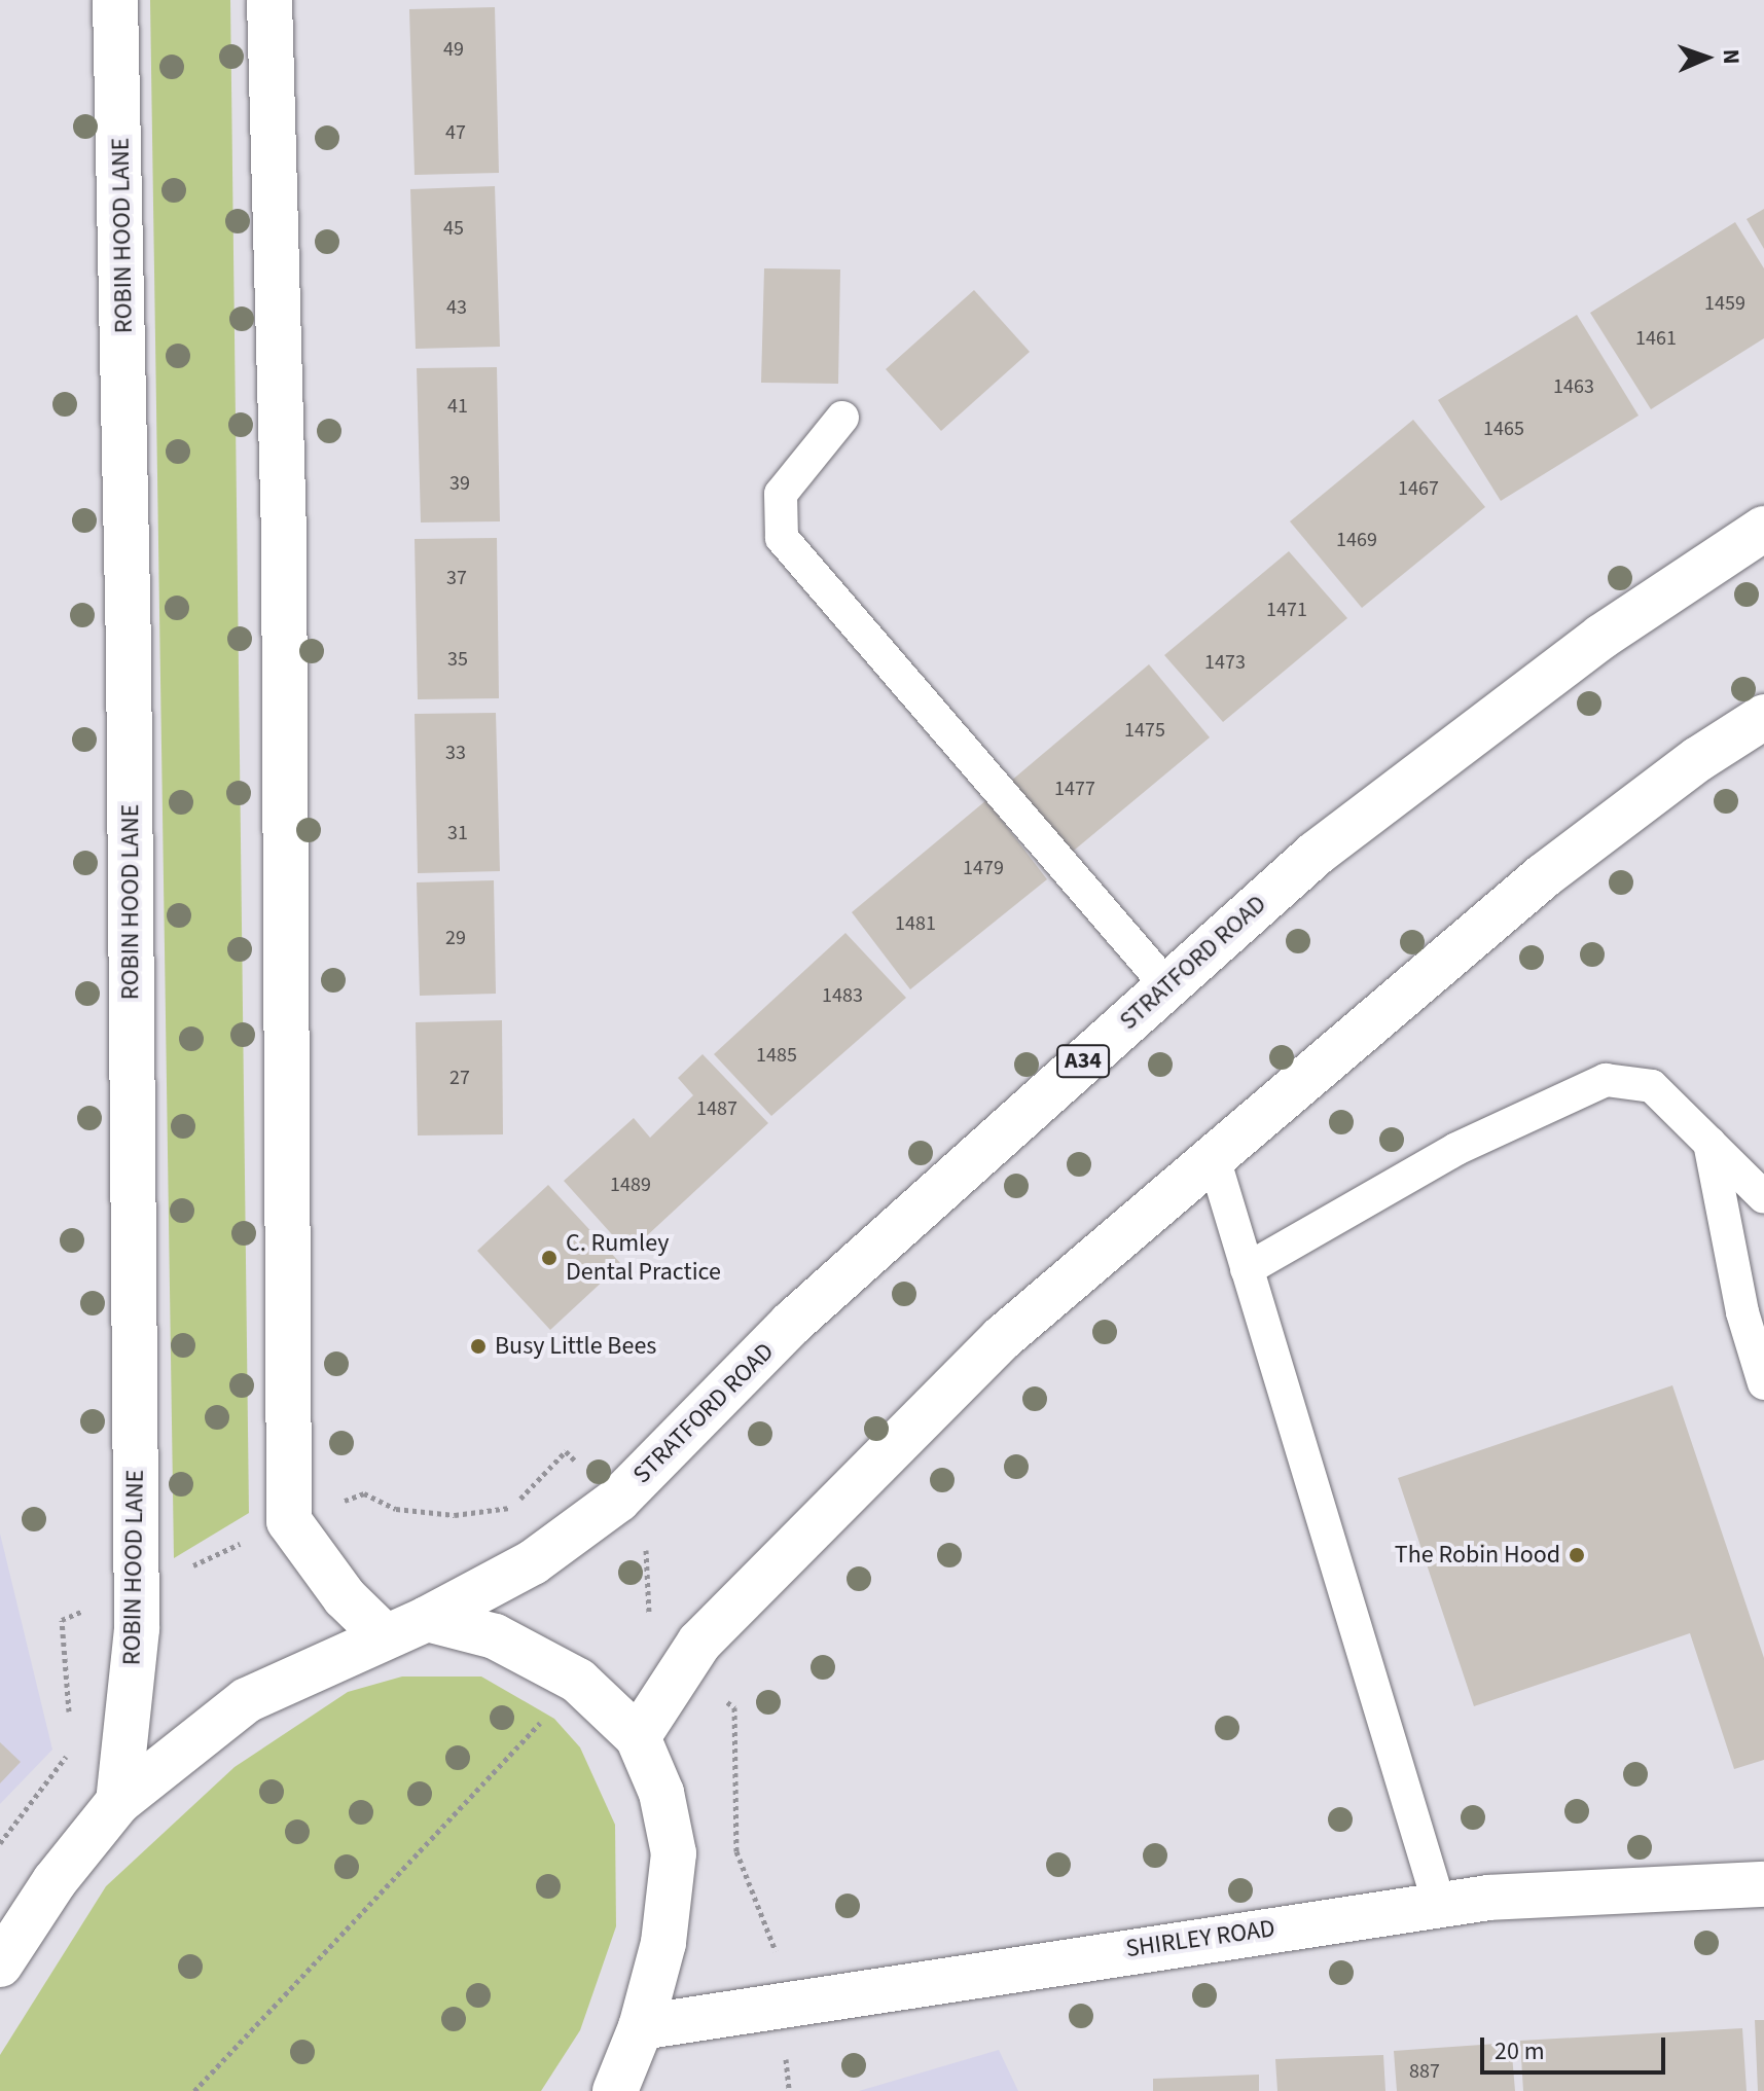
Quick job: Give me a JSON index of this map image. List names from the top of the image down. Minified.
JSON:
{"streets":{"main road":["ROBIN HOOD LANE","STRATFORD ROAD","A34","SHIRLEY ROAD"]},"crossings":[["ROBIN HOOD LANE","STRATFORD ROAD"]],"places":["C. Rumley Dental Practice","Busy Little Bees","The Robin Hood"],"house_numbers":["49","47","45","1459","43","1461","1463","41","1465","39","1467","1469","37","1471","35","1473","1475","33","1477","31","1479","1481","29","1483","1485","27","1487","1489","887"],"scale_bar":"20 m","north":"right"}
